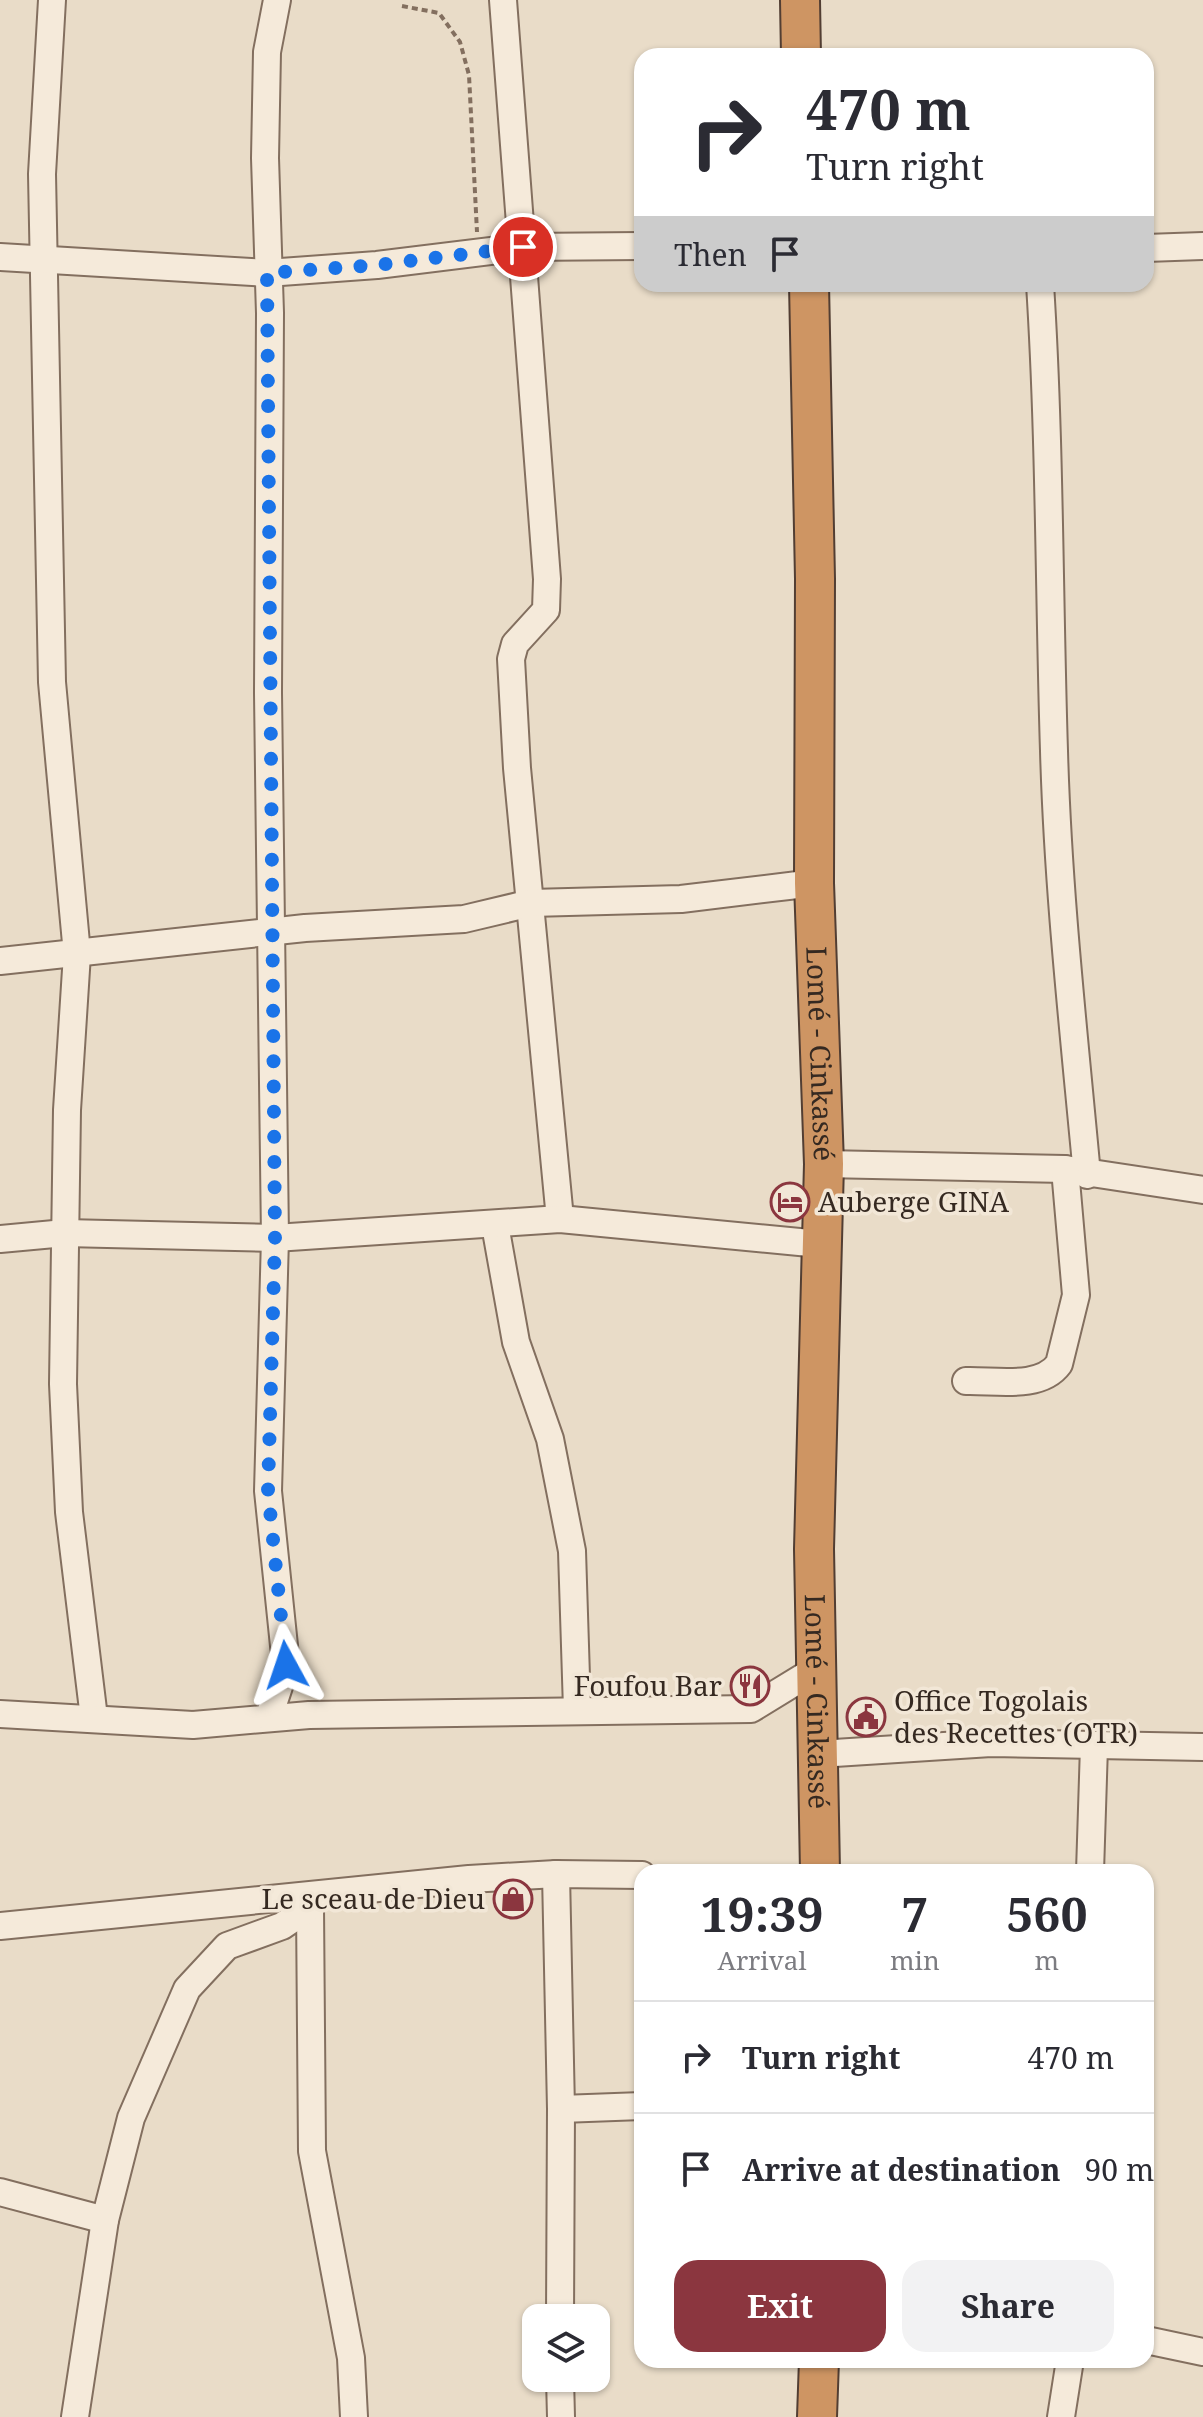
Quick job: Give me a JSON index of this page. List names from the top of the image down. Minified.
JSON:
{"streets":{"highway":["Lomé - Cinkassé"]},"places":{"hotel":["Auberge GINA"],"restaurant":["Foufou Bar"],"public building":["Office Togolais des Recettes (OTR)"],"shop":["Le sceau de Dieu"]},"page":{"turn":["470 m","Turn right"],"then":"Then","eta":["19:39","Arrival","7","min","560","m"],"list":[{"name":"Turn right","value":"470 m"},{"name":"Arrive at destination","value":"90 m"}],"buttons":["Exit","Share"]}}
